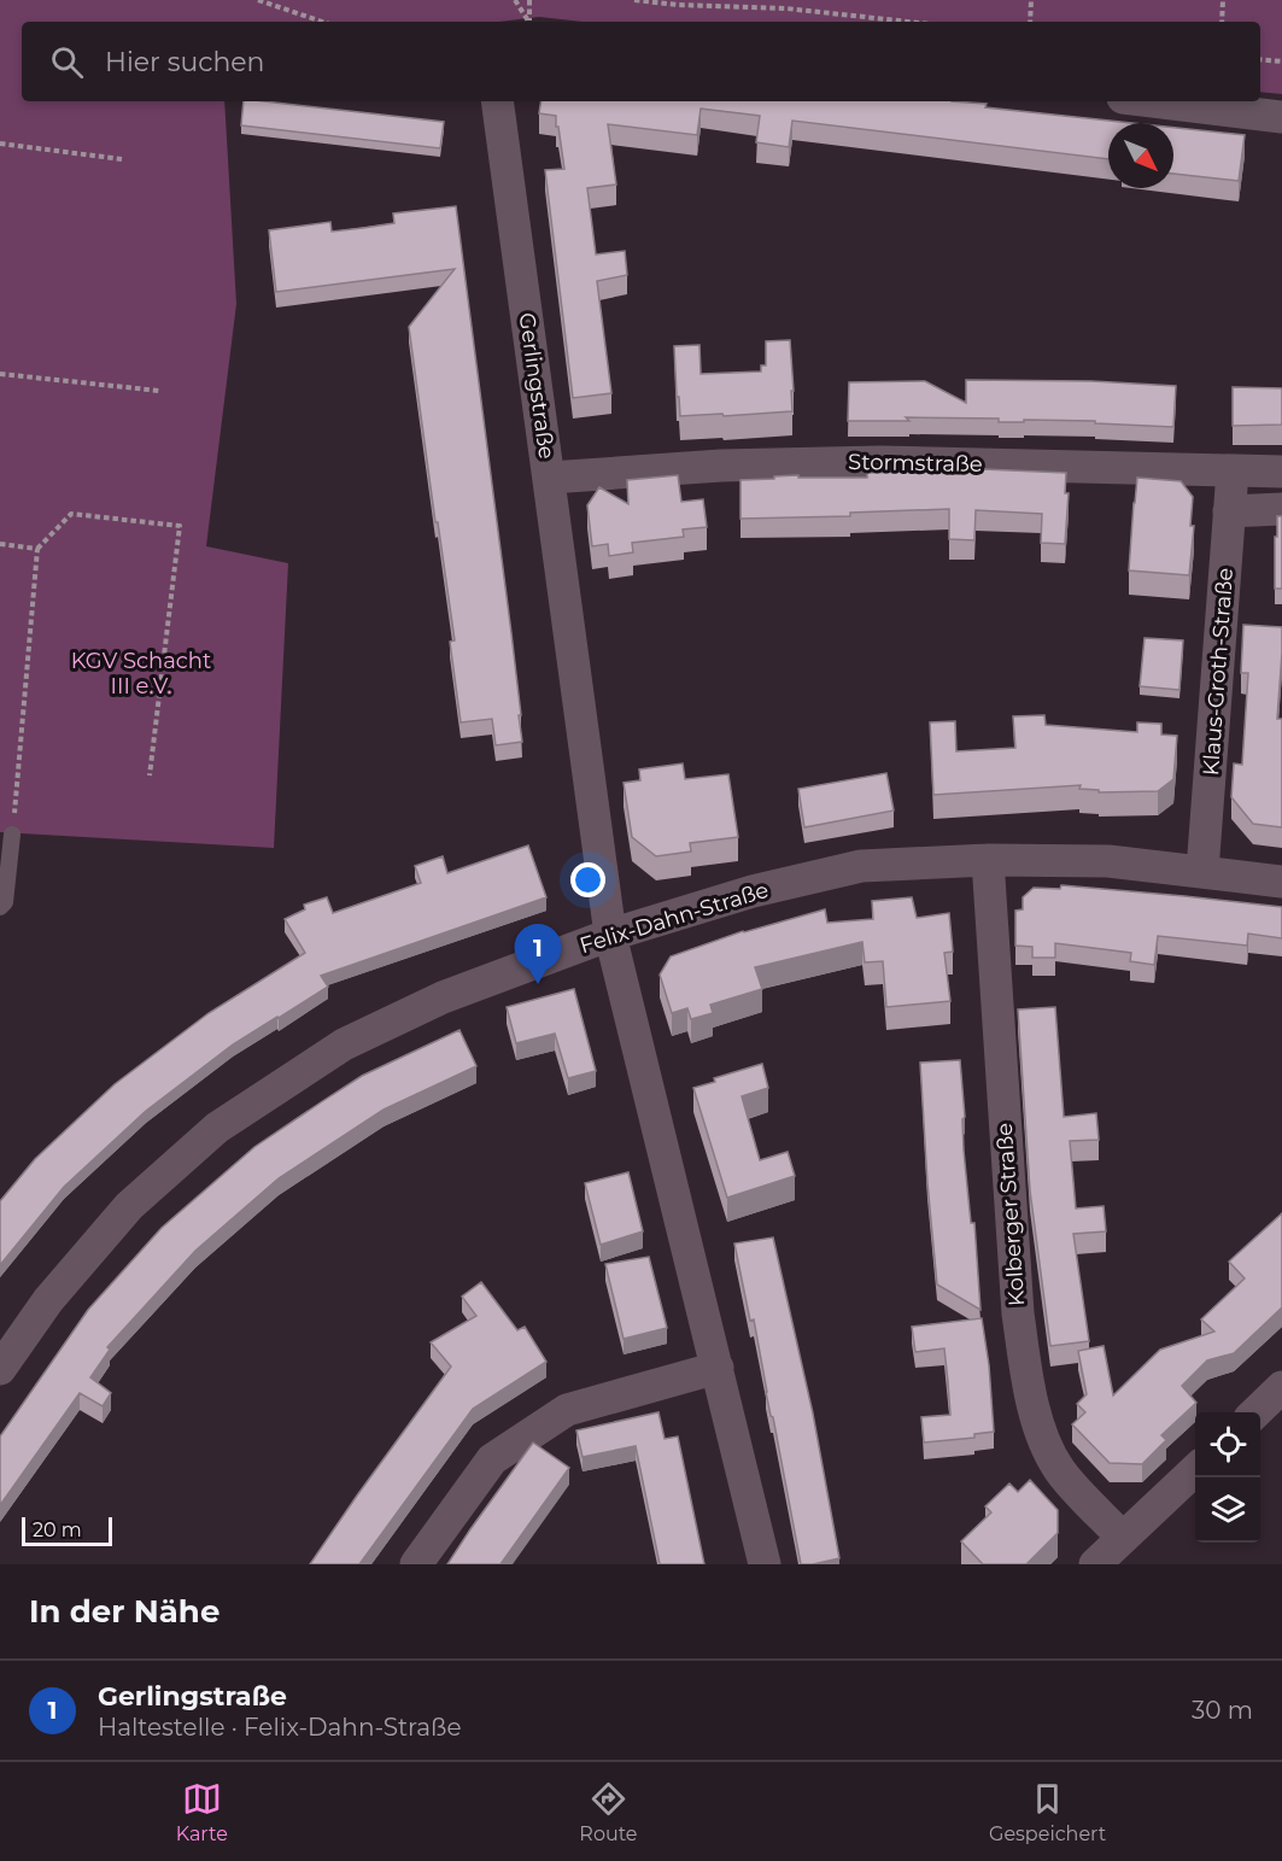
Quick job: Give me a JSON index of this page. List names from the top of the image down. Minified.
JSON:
{"streets":{"street":["Gerlingstraße","Stormstraße","Klaus-Groth-Straße","Felix-Dahn-Straße","Kolberger Straße"]},"crossings":[["Gerlingstraße","Stormstraße"],["Gerlingstraße","Felix-Dahn-Straße"],["Stormstraße","Klaus-Groth-Straße"],["Klaus-Groth-Straße","Felix-Dahn-Straße"],["Felix-Dahn-Straße","Kolberger Straße"]],"parks":["KGV Schacht III e.V."],"scale_bar":"20 m","north":"bottom right","page":{"search":"Hier suchen","pins":"1","scale":"20 m","heading":"In der Nähe","list":[{"mark":"1","name":"Gerlingstraße","note":"Haltestelle · Felix-Dahn-Straße","value":"30 m"}],"nav":["Karte","Route","Gespeichert"]}}
